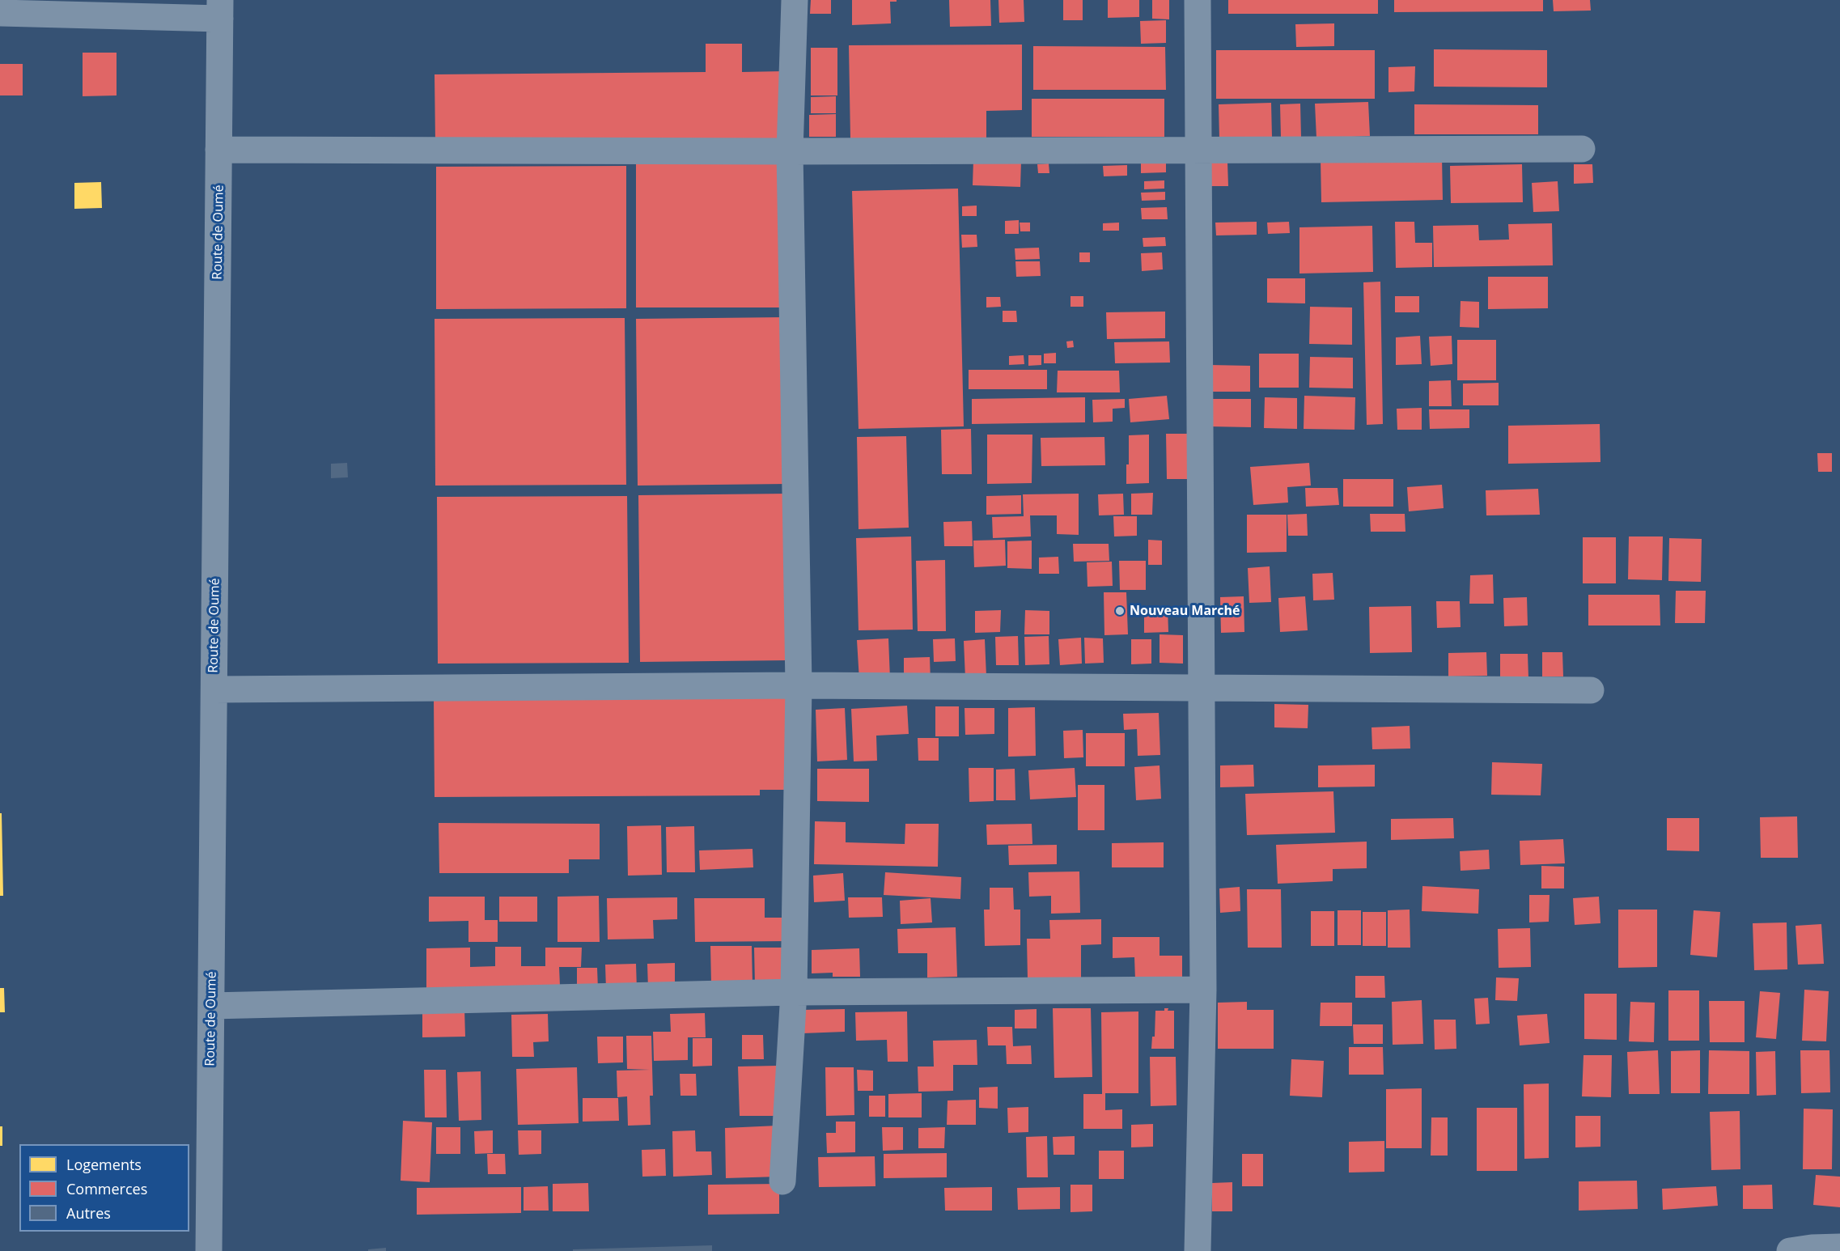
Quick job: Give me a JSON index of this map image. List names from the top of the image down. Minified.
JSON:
{"streets":{"street":["Route de Oumé"]},"places":["Nouveau Marché"],"legend":["Logements","Commerces","Autres"]}
